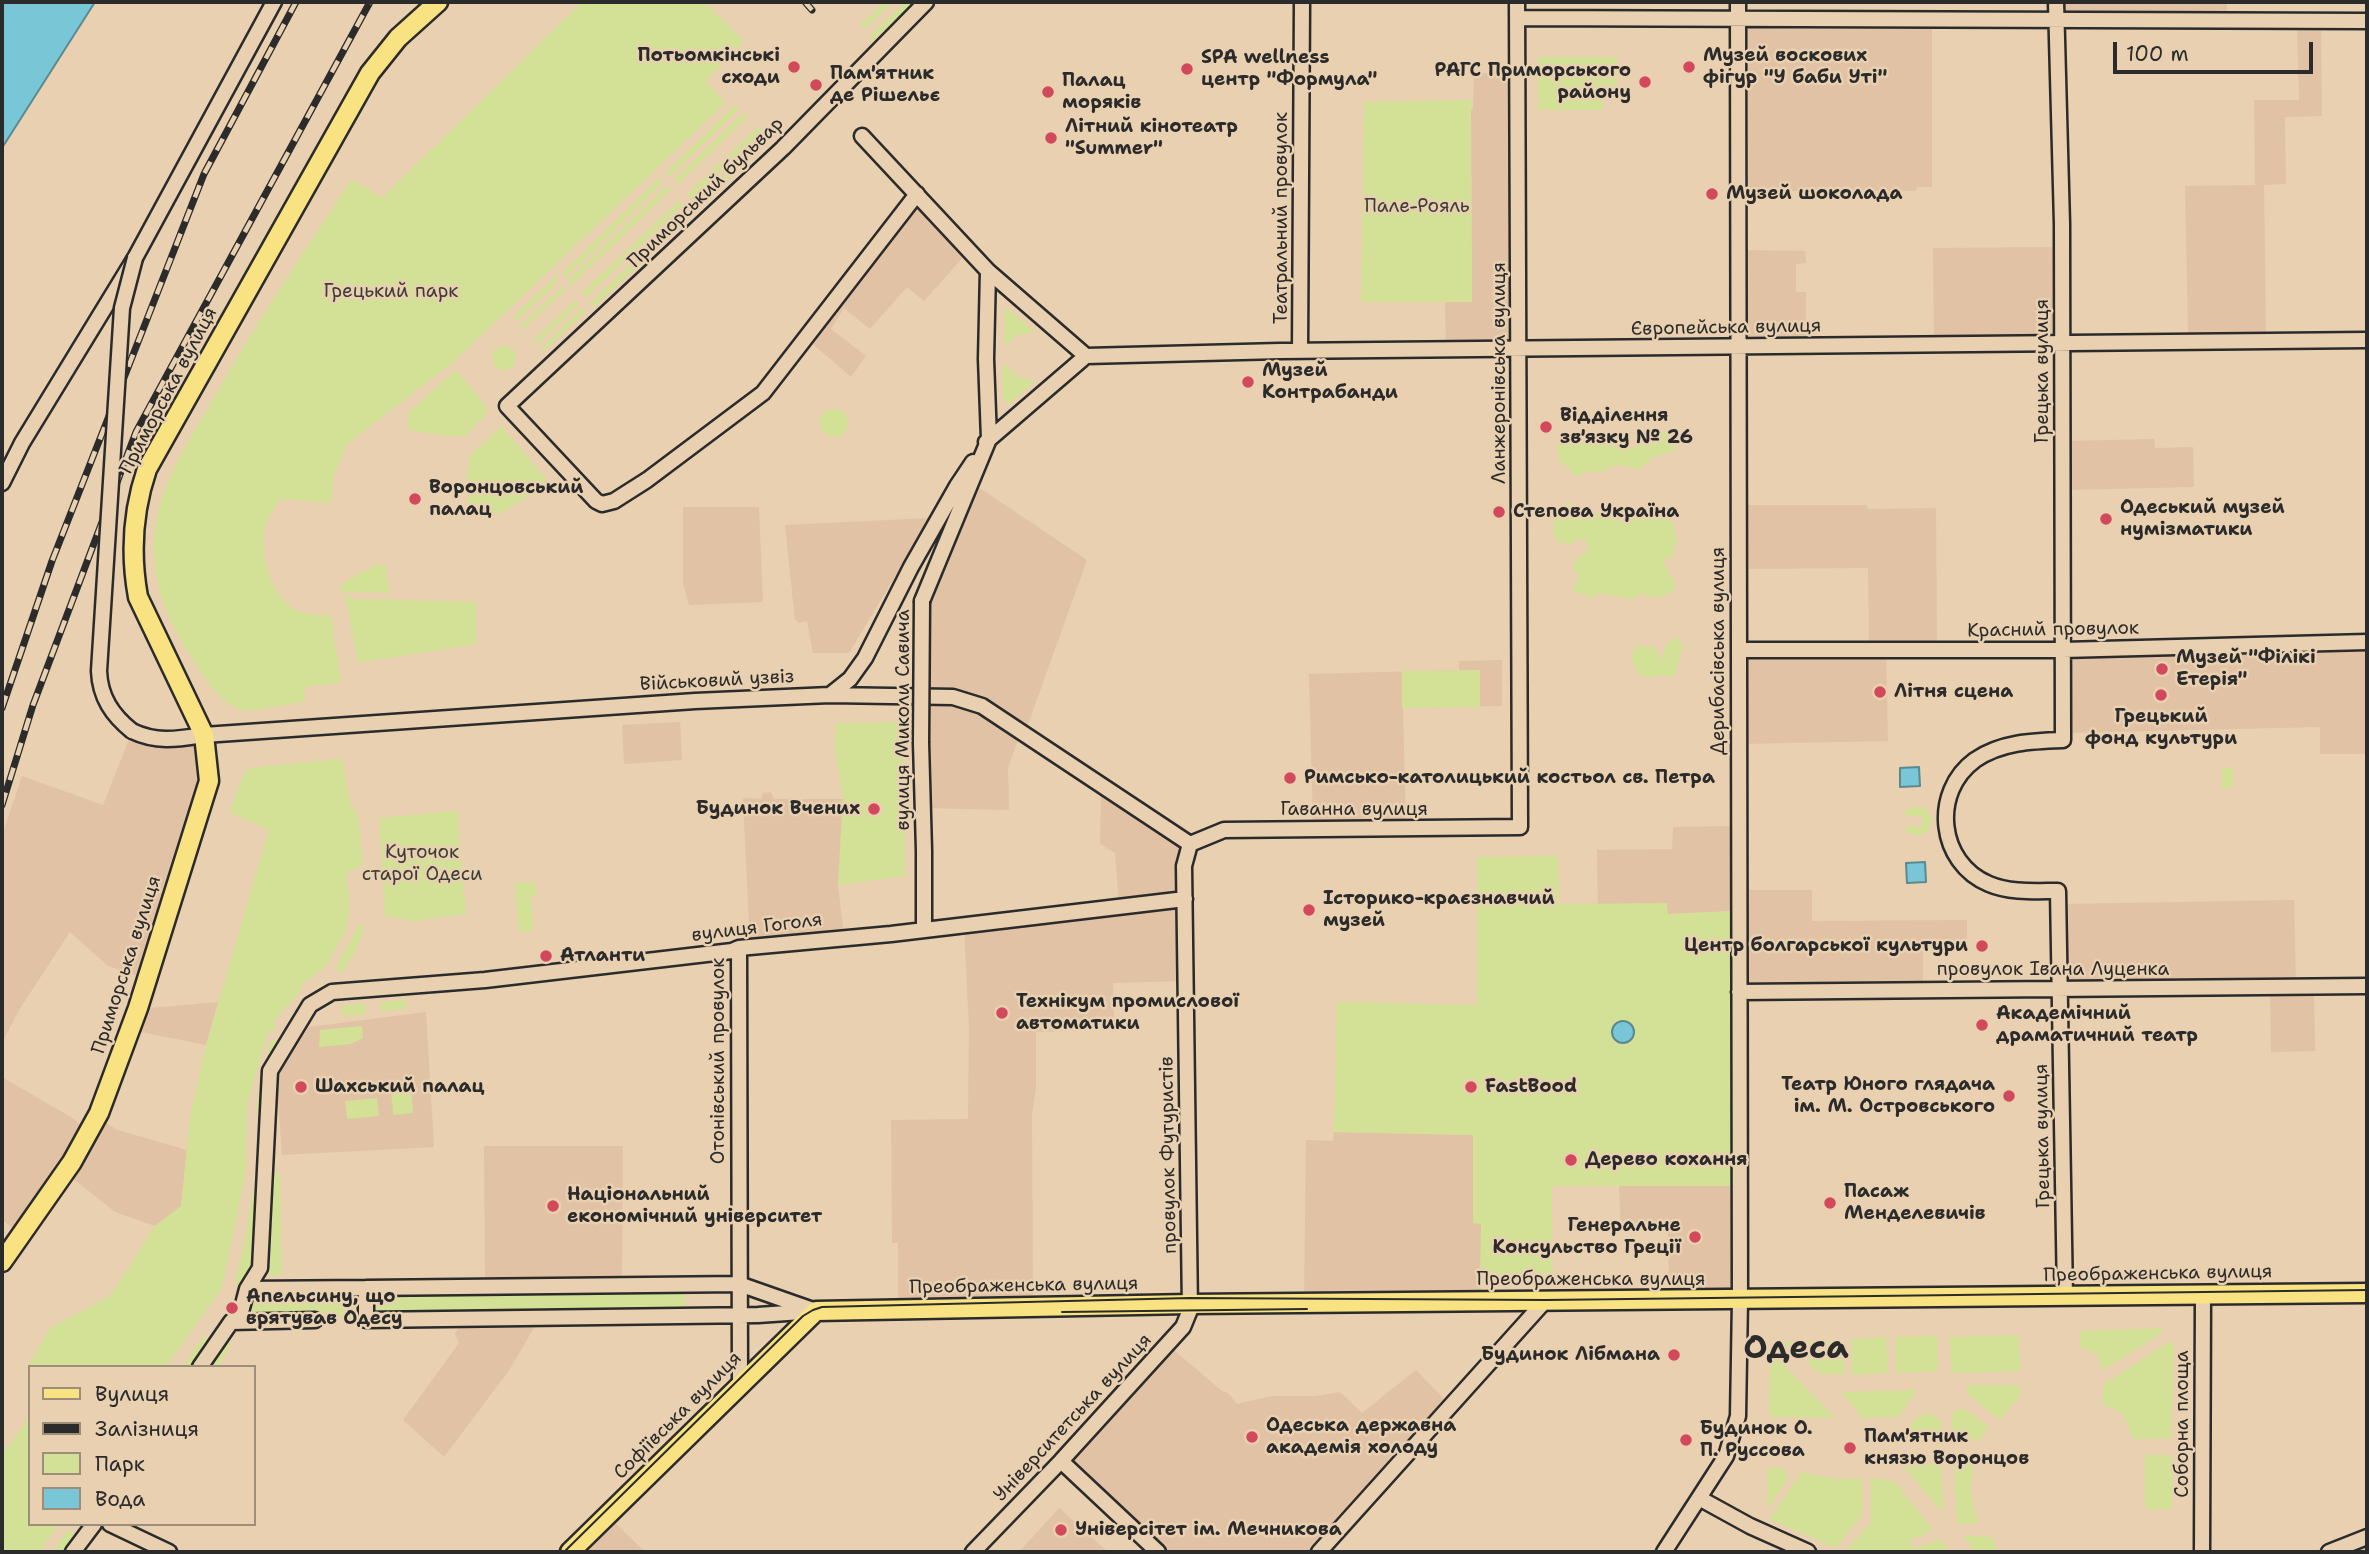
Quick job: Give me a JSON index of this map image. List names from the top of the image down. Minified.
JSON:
{"streets":{"main road":["Приморська вулиця","Преображенська вулиця","Софіївська вулиця"],"street":["Приморський бульвар","Театральний провулок","Європейська вулиця","Грецька вулиця","Ланжеронівська вулиця","Красний провулок","Дерибасівська вулиця","Військовий узвіз","вулиця Миколи Савича","Гаванна вулиця","вулиця Гоголя","провулок Івана Луценка","Отонівський провулок","провулок Футуристів","Університетська вулиця","Соборна площа"]},"crossings":[["Театральний провулок","Європейська вулиця"],["Європейська вулиця","Грецька вулиця"],["Європейська вулиця","Ланжеронівська вулиця"],["Європейська вулиця","Дерибасівська вулиця"],["Грецька вулиця","Красний провулок"],["Грецька вулиця","провулок Івана Луценка"],["Грецька вулиця","Преображенська вулиця"],["Ланжеронівська вулиця","Гаванна вулиця"],["Приморська вулиця","Військовий узвіз"],["Красний провулок","Дерибасівська вулиця"],["Дерибасівська вулиця","провулок Івана Луценка"],["Дерибасівська вулиця","Преображенська вулиця"],["Військовий узвіз","Гаванна вулиця"],["Військовий узвіз","провулок Футуристів"],["вулиця Миколи Савича","вулиця Гоголя"],["Гаванна вулиця","провулок Футуристів"],["вулиця Гоголя","Отонівський провулок"],["вулиця Гоголя","провулок Футуристів"],["вулиця Гоголя","Преображенська вулиця"],["Отонівський провулок","Преображенська вулиця"],["Отонівський провулок","Софіївська вулиця"],["провулок Футуристів","Преображенська вулиця"],["провулок Футуристів","Університетська вулиця"],["Преображенська вулиця","Софіївська вулиця"],["Преображенська вулиця","Університетська вулиця"],["Преображенська вулиця","Соборна площа"]],"districts":["Одеса"],"parks":["Пале-Рояль","Грецький парк","Куточок старої Одеси"],"places":["Потьомкінські сходи","Музей воскових фігур \"У баби Уті\"","SPA wellness центр \"Формула\"","РАГС Приморського району","Пам'ятник де Рішельє","Палац моряків","Літний кінотеатр \"Summer\"","Музей шоколада","Музей Контрабанди","Відділення зв'язку № 26","Воронцовський палац","Степова Україна","Одеський музей нумізматики","Музей \"Філікі Етерія\"","Літня сцена","Грецький фонд культури","Римсько-католицький костьол св. Петра","Будинок Вчених","Історико-краєзнавчий музей","Центр болгарської культури","Атланти","Технікум промислової автоматики","Академічний драматичний театр","Шахський палац","FastBood","Театр Юного глядача ім. М. Островського","Дерево кохання","Пасаж Менделевичів","Національний економічний університет","Генеральне Консульство Греції","Апельсину, що врятував Одесу","Будинок Лібмана","Одеська державна академія холоду","Будинок О. П. Руссова","Пам'ятник князю Воронцов","Універсітет ім. Мечникова"],"legend":["Вулиця","Залізниця","Парк","Вода"],"scale_bar":"100 m"}
